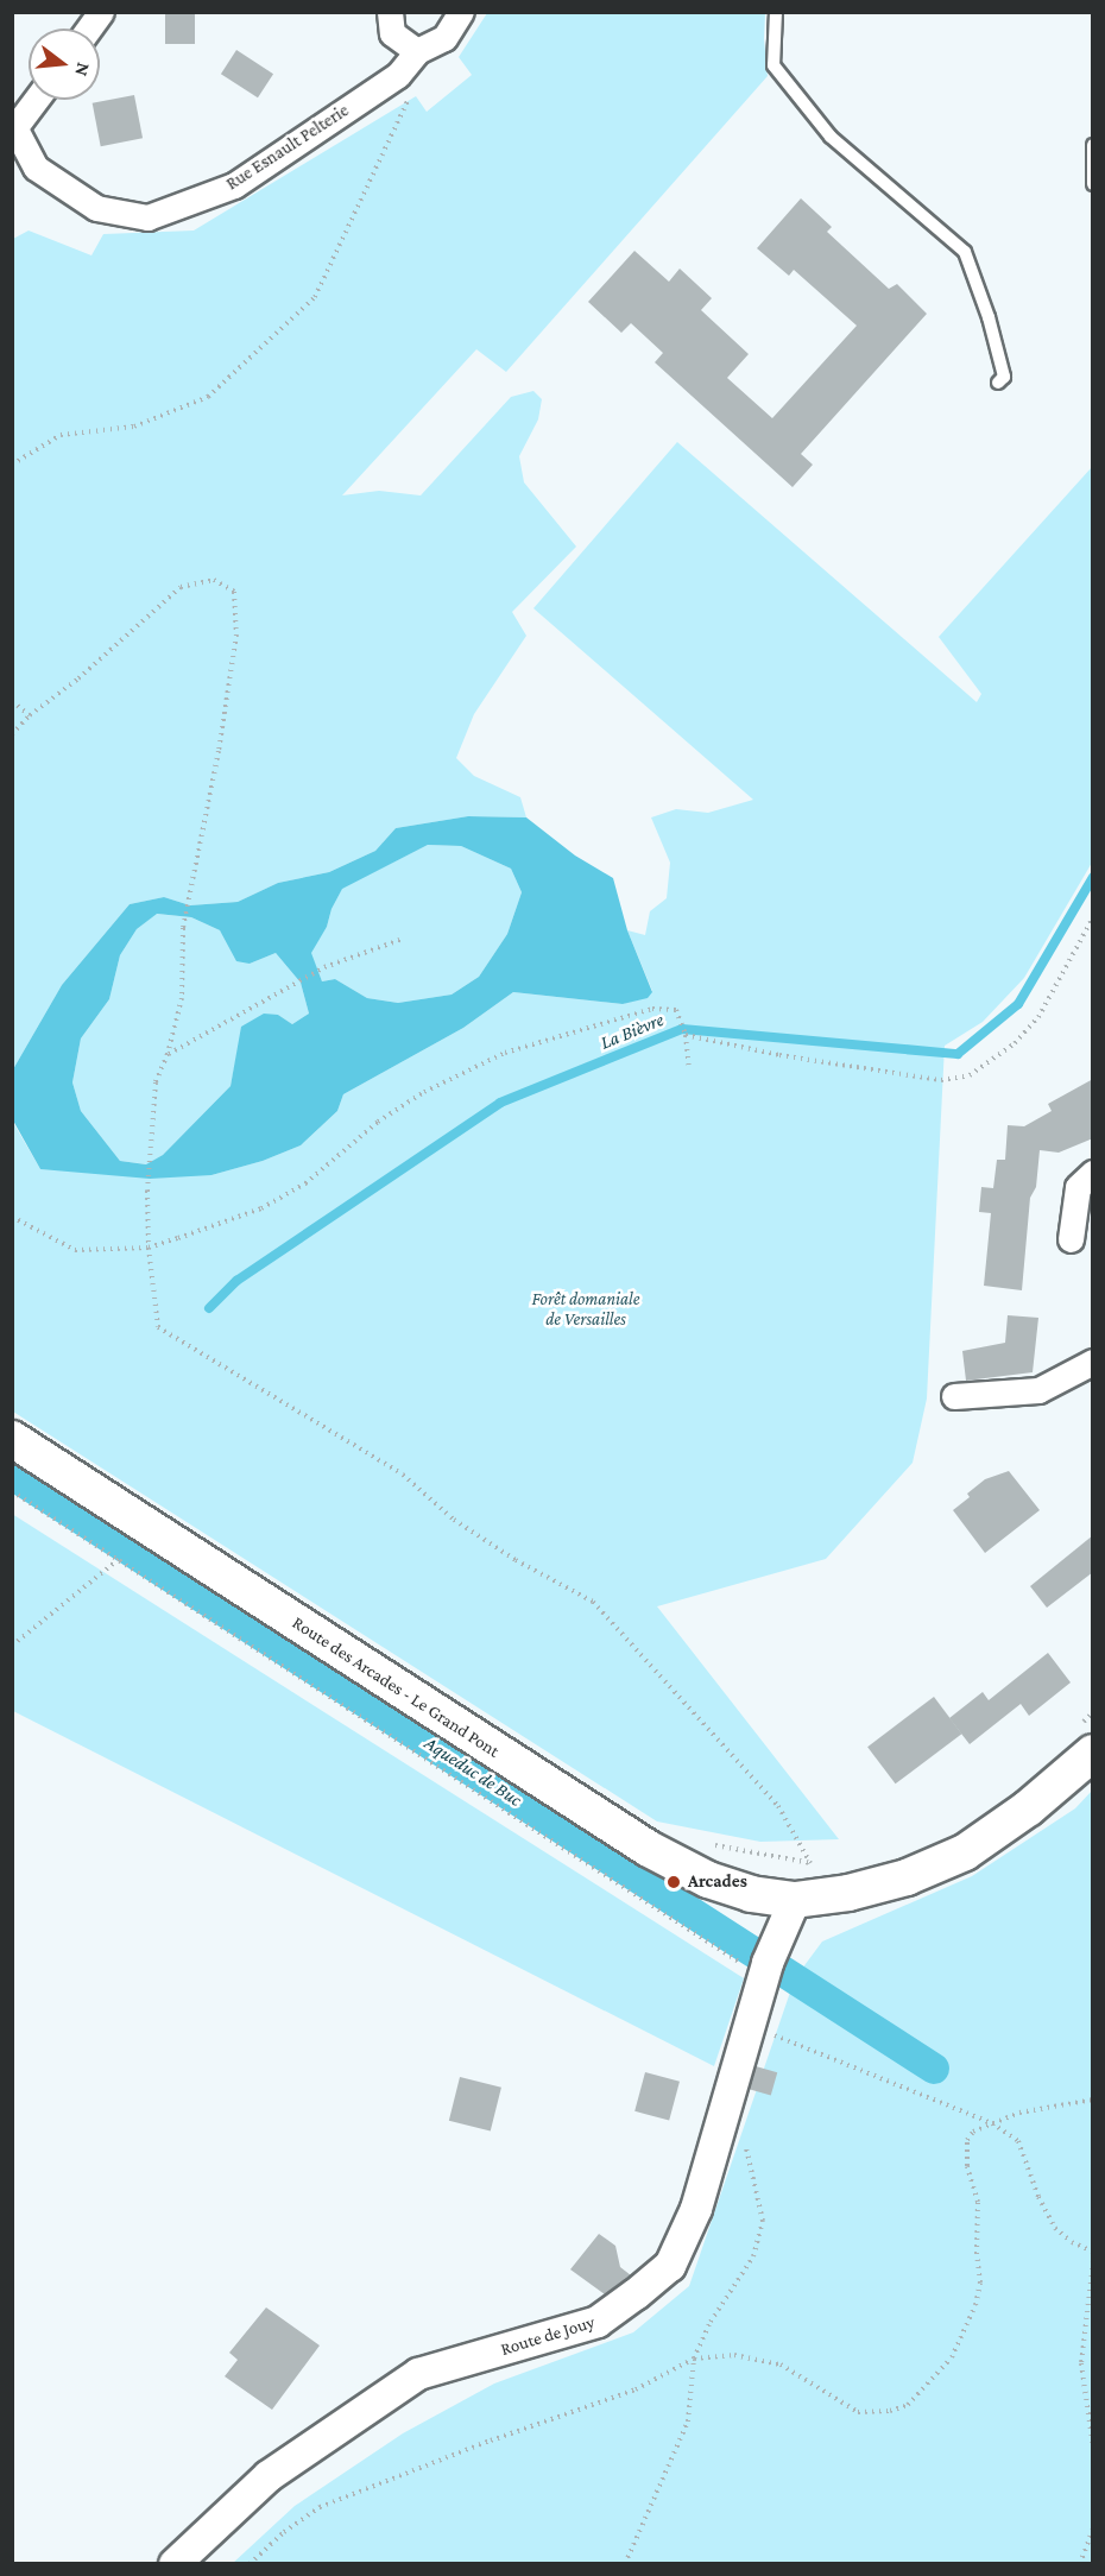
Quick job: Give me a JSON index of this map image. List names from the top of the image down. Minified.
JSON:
{"streets":{"main road":["Route des Arcades - Le Grand Pont"],"street":["Rue Esnault Pelterie","Route de Jouy"]},"crossings":[["Route des Arcades - Le Grand Pont","Route de Jouy"]],"water":["La Bièvre","Aqueduc de Buc"],"parks":["Forêt domaniale de Versailles"],"places":["Arcades"],"north":"right"}
